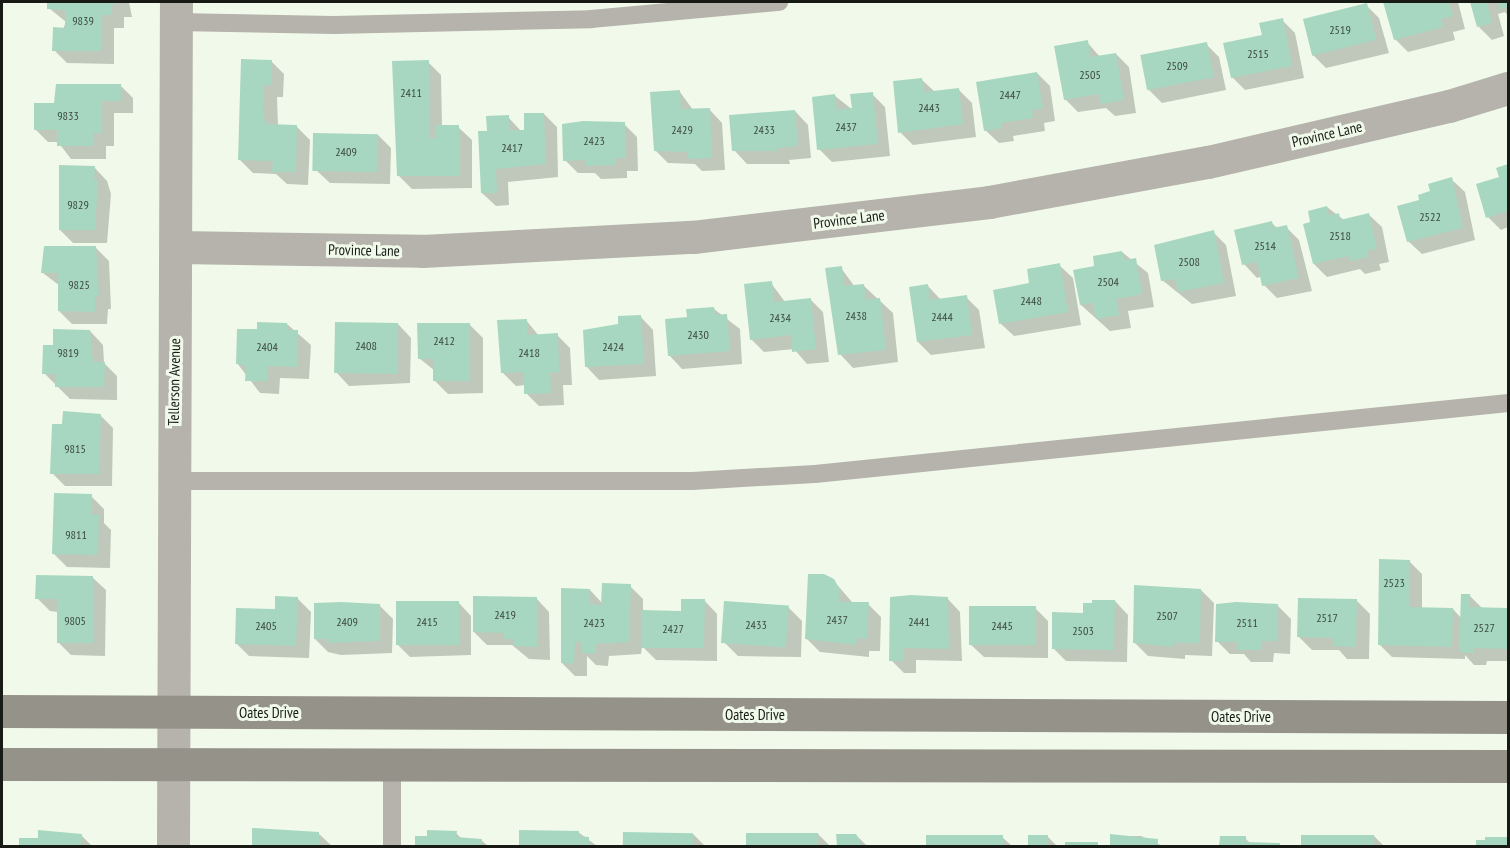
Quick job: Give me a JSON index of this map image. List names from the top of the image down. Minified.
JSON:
{"streets":{"main road":["Oates Drive"],"street":["Province Lane","Tellerson Avenue"]},"crossings":[["Province Lane","Tellerson Avenue"],["Tellerson Avenue","Oates Drive"]],"house_numbers":["9839","2519","2515","2509","2505","2411","2447","2443","9833","2437","2429","2433","2423","2417","2409","9829","2522","2518","2514","2508","2504","9825","2448","2438","2444","2434","2430","2412","2408","2404","2424","9819","2418","9815","9811","2523","2419","2507","2517","2437","9805","2409","2415","2441","2423","2511","2433","2405","2445","2527","2427","2503"]}
